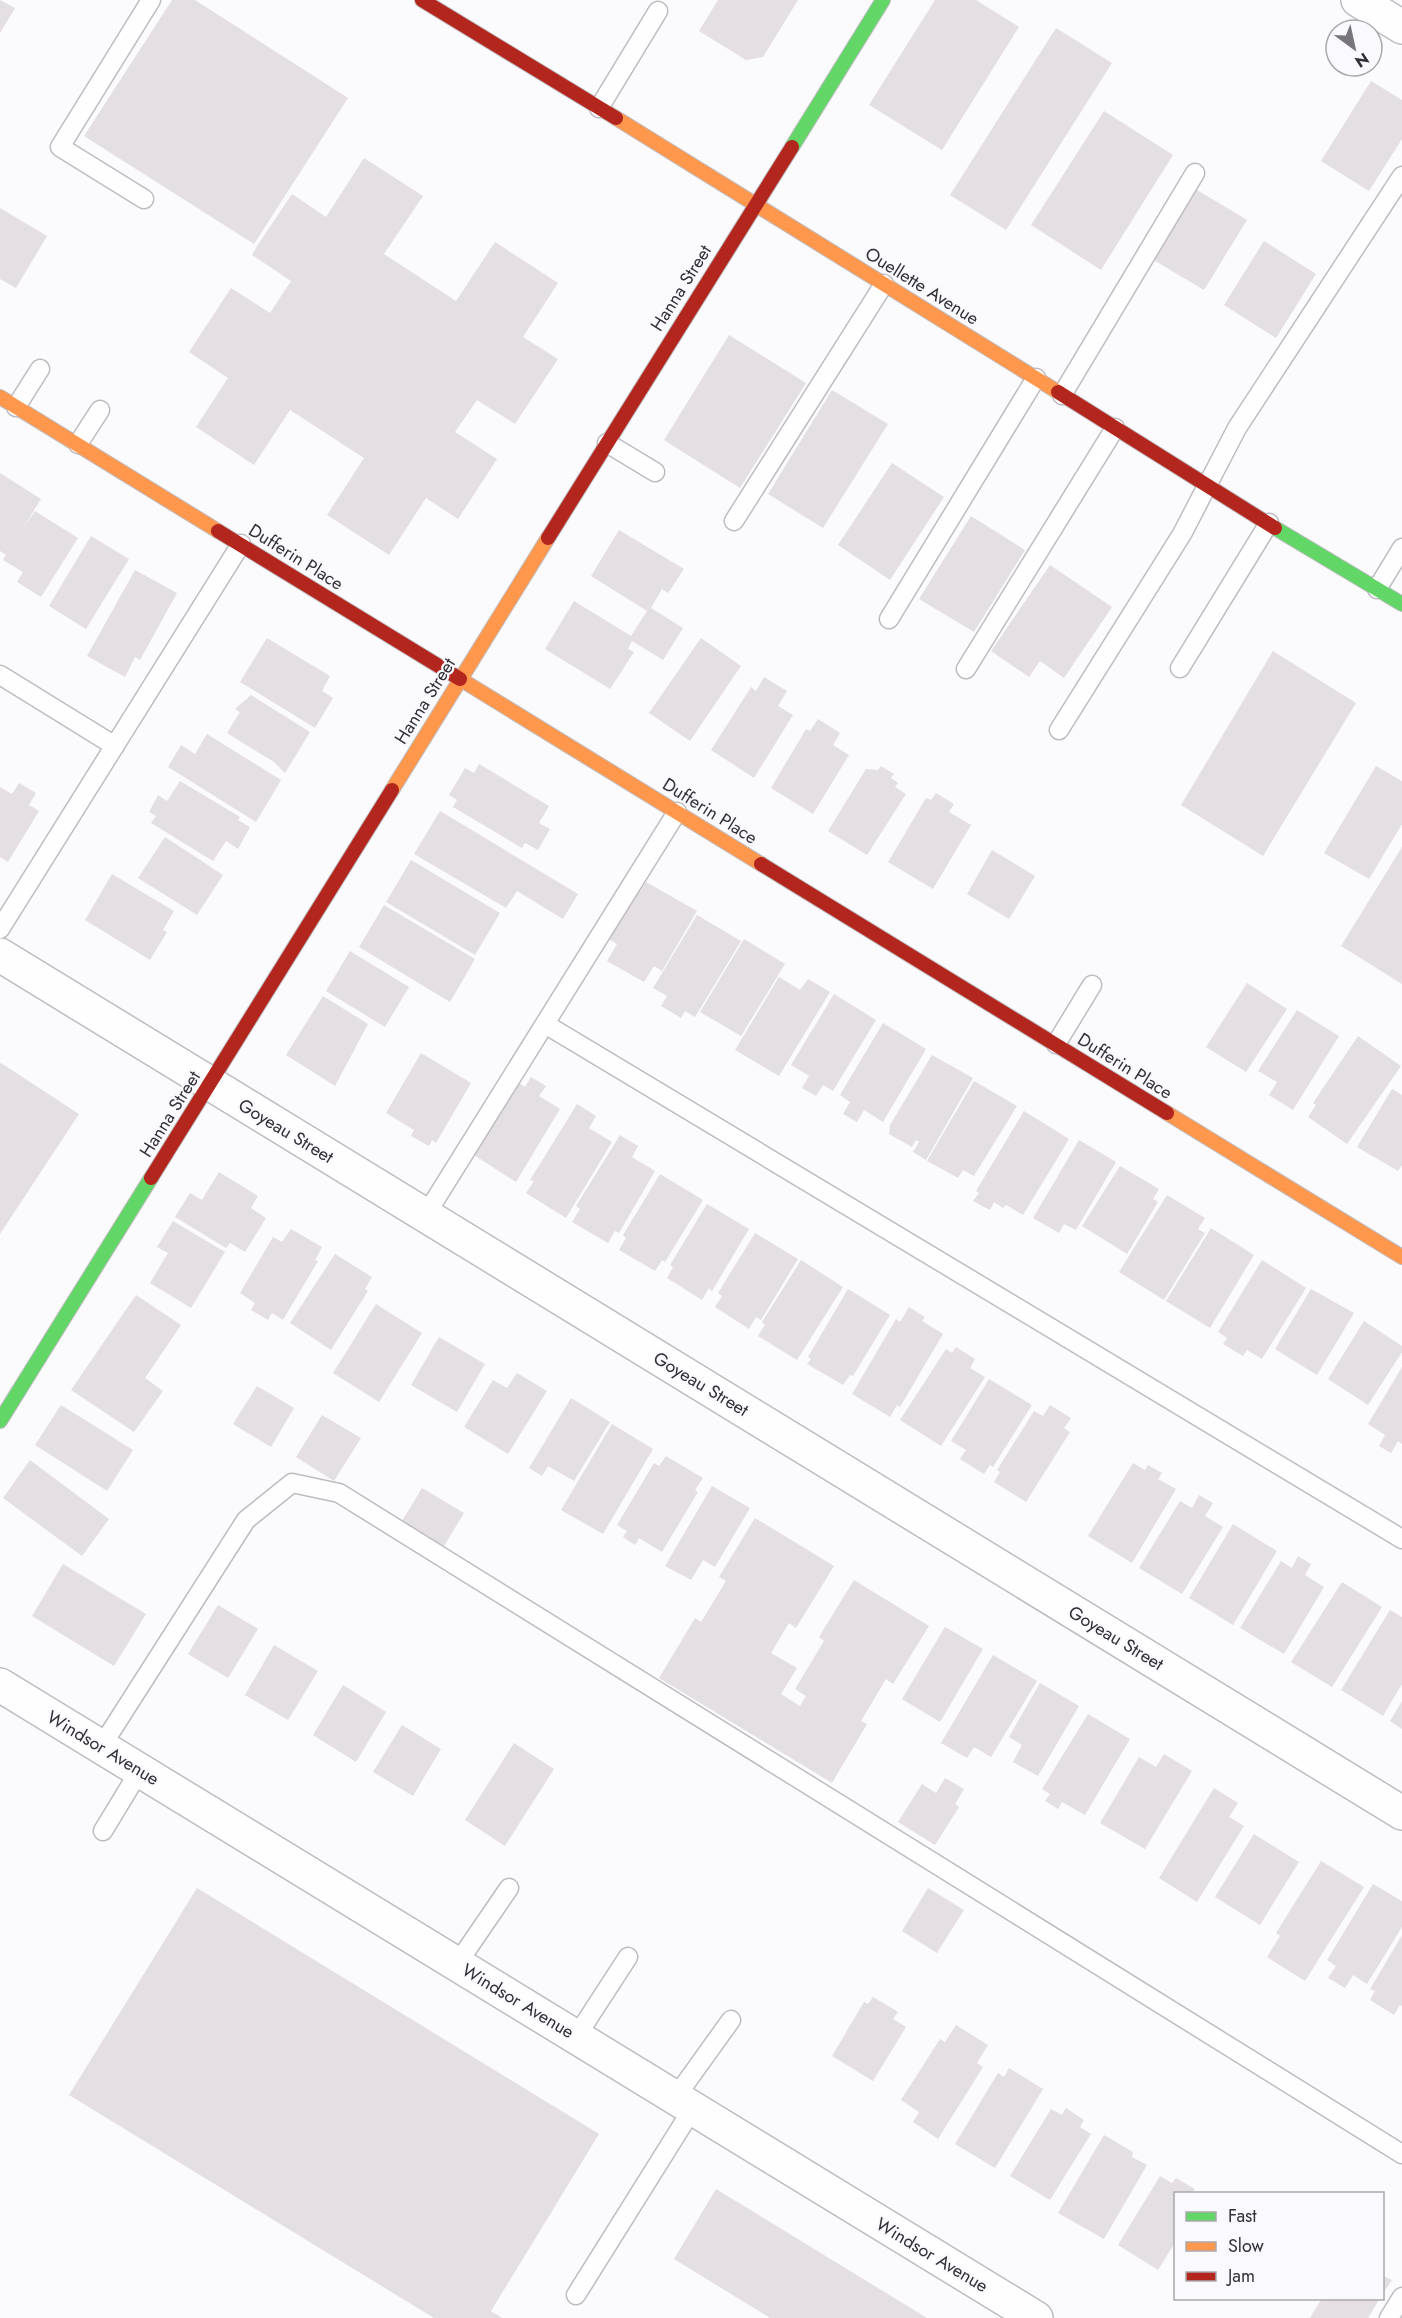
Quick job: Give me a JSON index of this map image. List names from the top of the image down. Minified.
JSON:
{"streets":{"street":["Ouellette Avenue","Hanna Street","Dufferin Place","Goyeau Street","Windsor Avenue"]},"crossings":[["Ouellette Avenue","Hanna Street"],["Hanna Street","Dufferin Place"],["Hanna Street","Goyeau Street"]],"legend":["Fast","Slow","Jam"],"north":"bottom right"}
